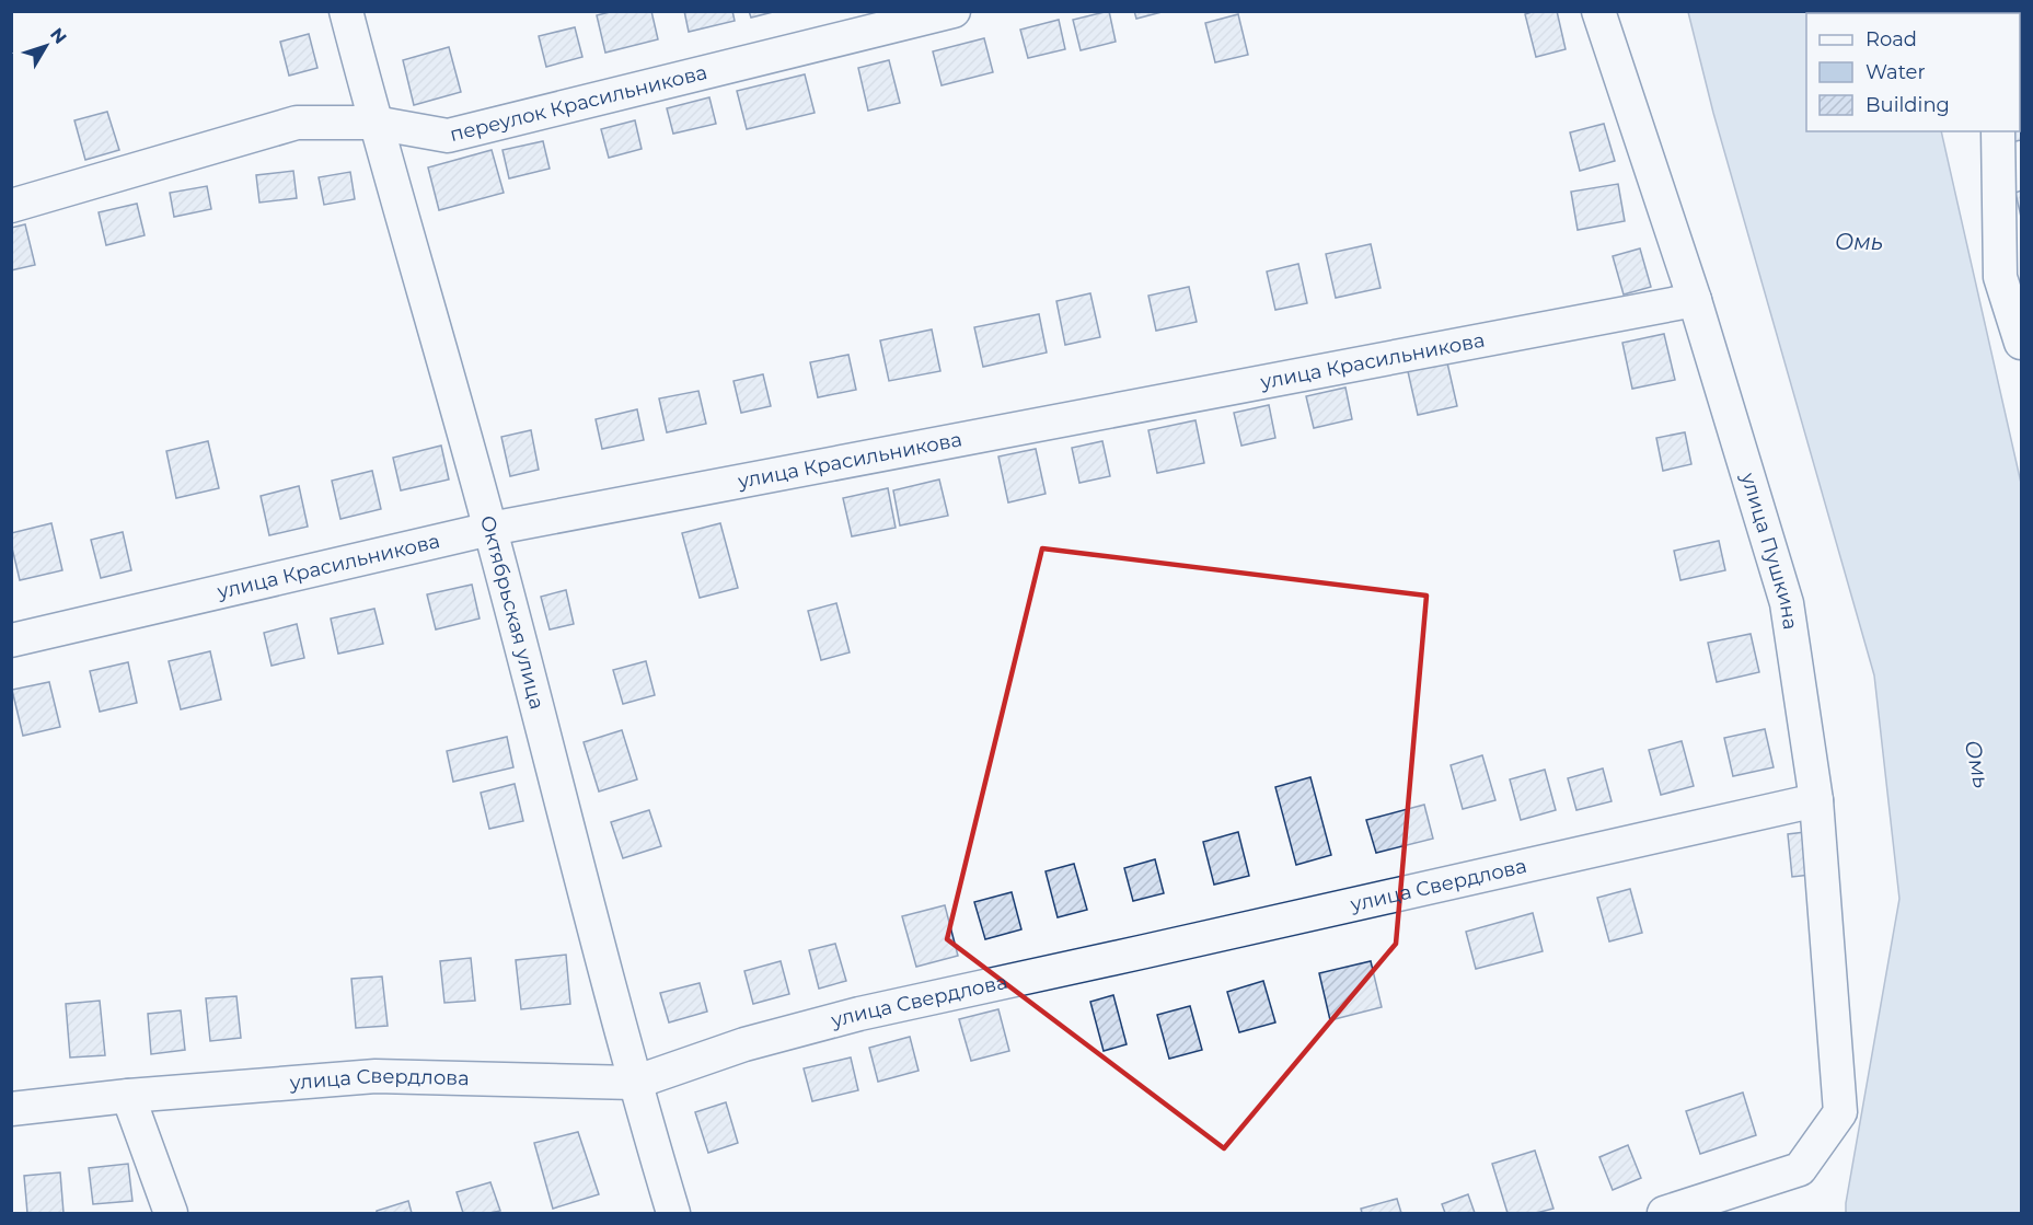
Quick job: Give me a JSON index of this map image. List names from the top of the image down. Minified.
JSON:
{"streets":{"street":["переулок Красильникова","улица Красильникова","улица Пушкина","Октябрьская улица","улица Свердлова"]},"crossings":[["переулок Красильникова","Октябрьская улица"],["улица Красильникова","улица Пушкина"],["улица Красильникова","Октябрьская улица"],["улица Пушкина","улица Свердлова"],["Октябрьская улица","улица Свердлова"]],"water":["Омь"],"legend":["Road","Water","Building"],"north":"top right"}
